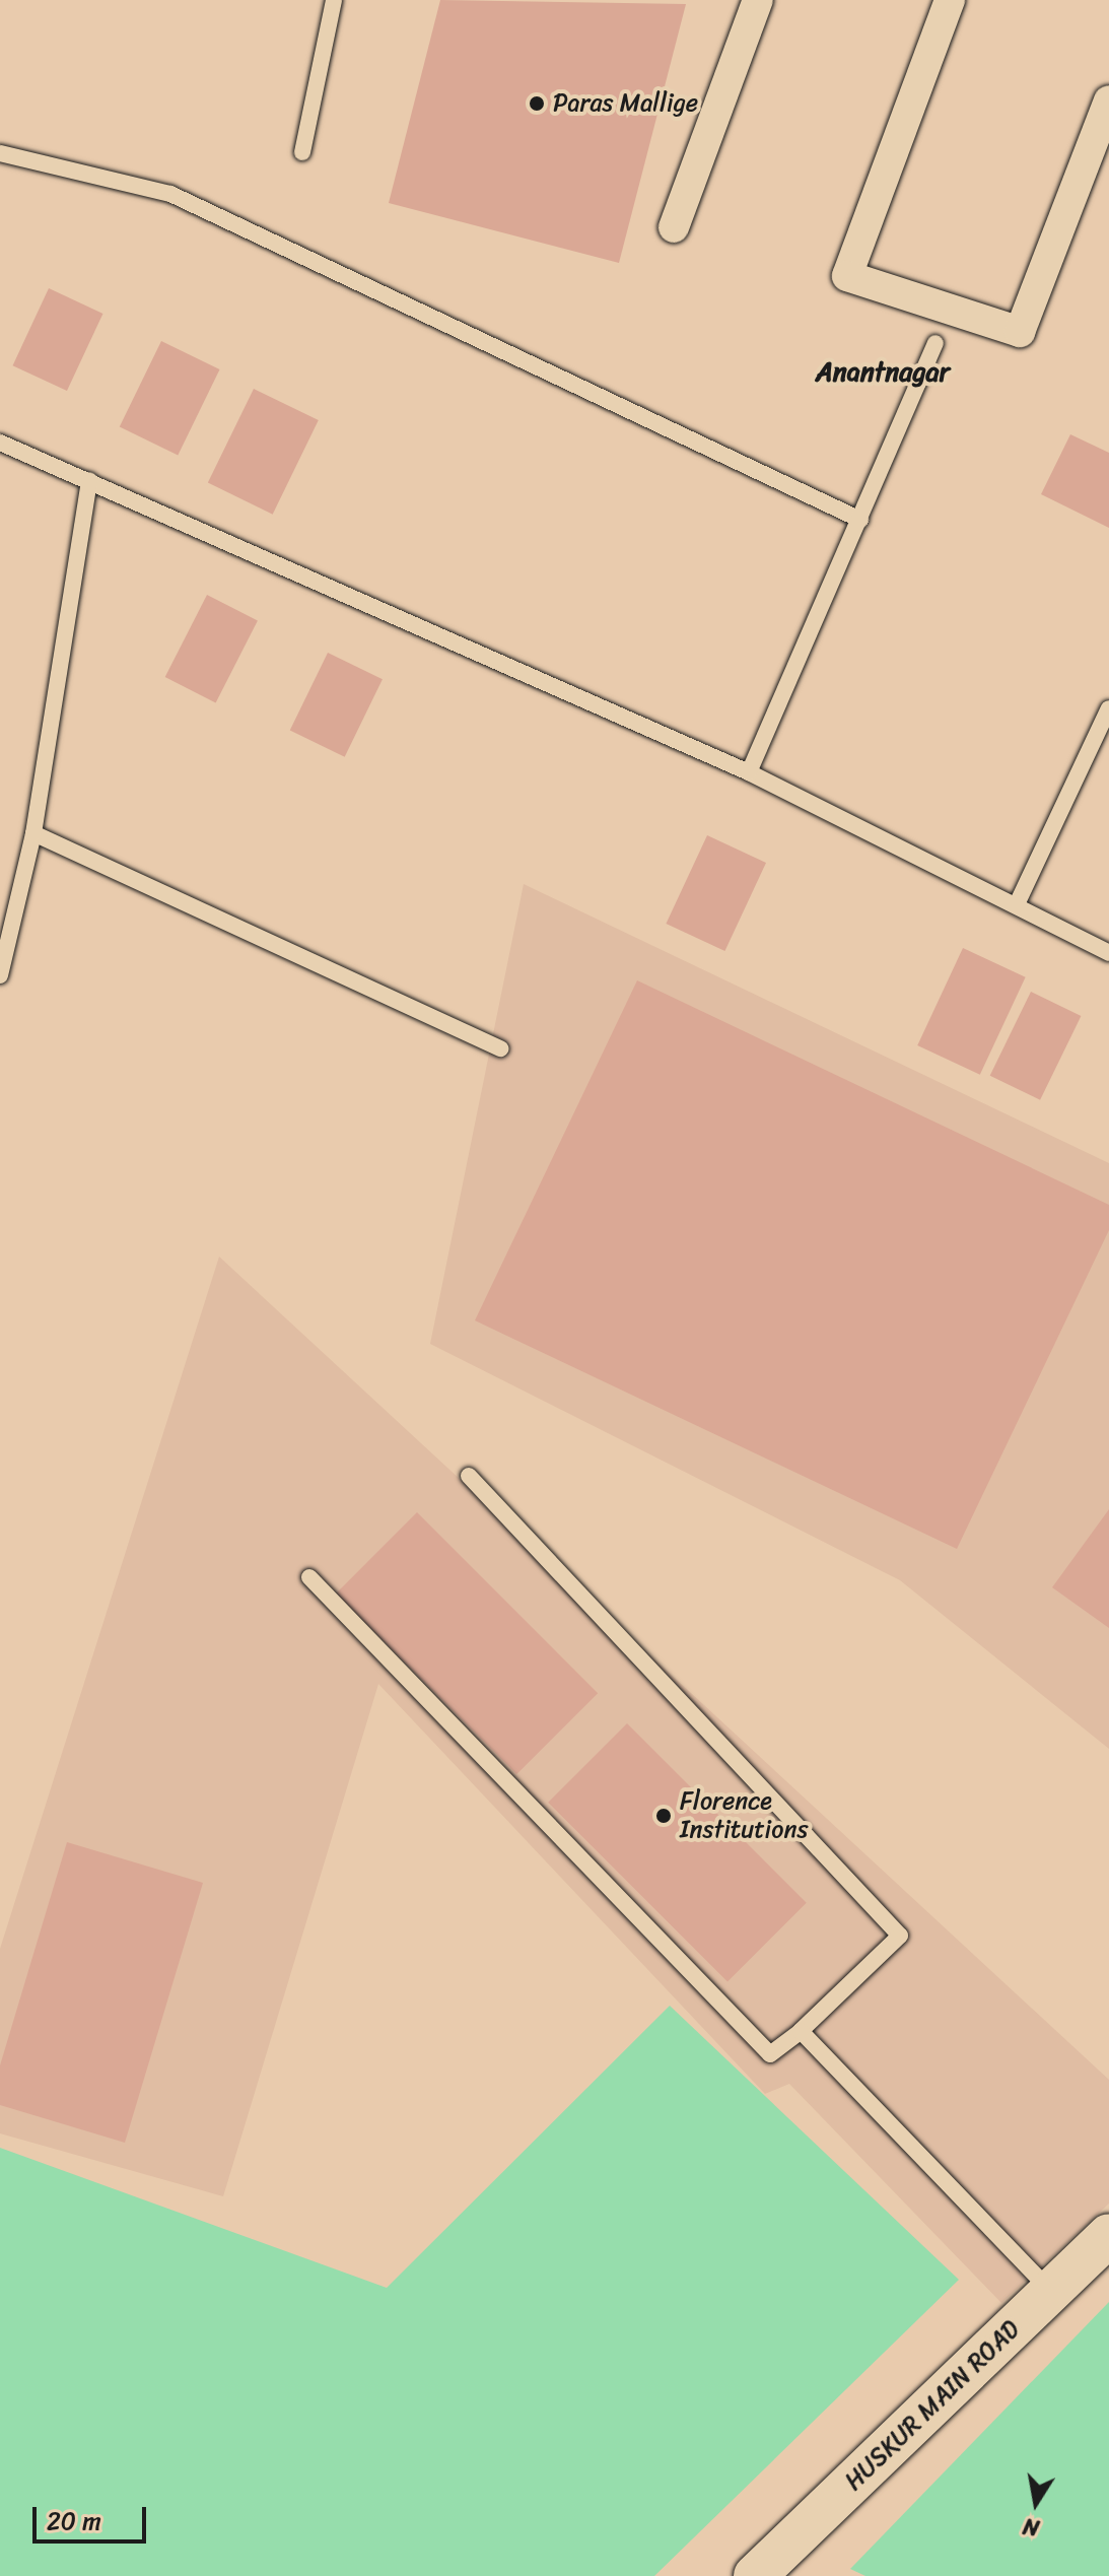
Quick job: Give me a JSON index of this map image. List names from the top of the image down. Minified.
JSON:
{"streets":{"main road":["HUSKUR MAIN ROAD"]},"districts":["Anantnagar"],"places":["Paras Mallige","Florence Institutions"],"scale_bar":"20 m","north":"bottom"}
